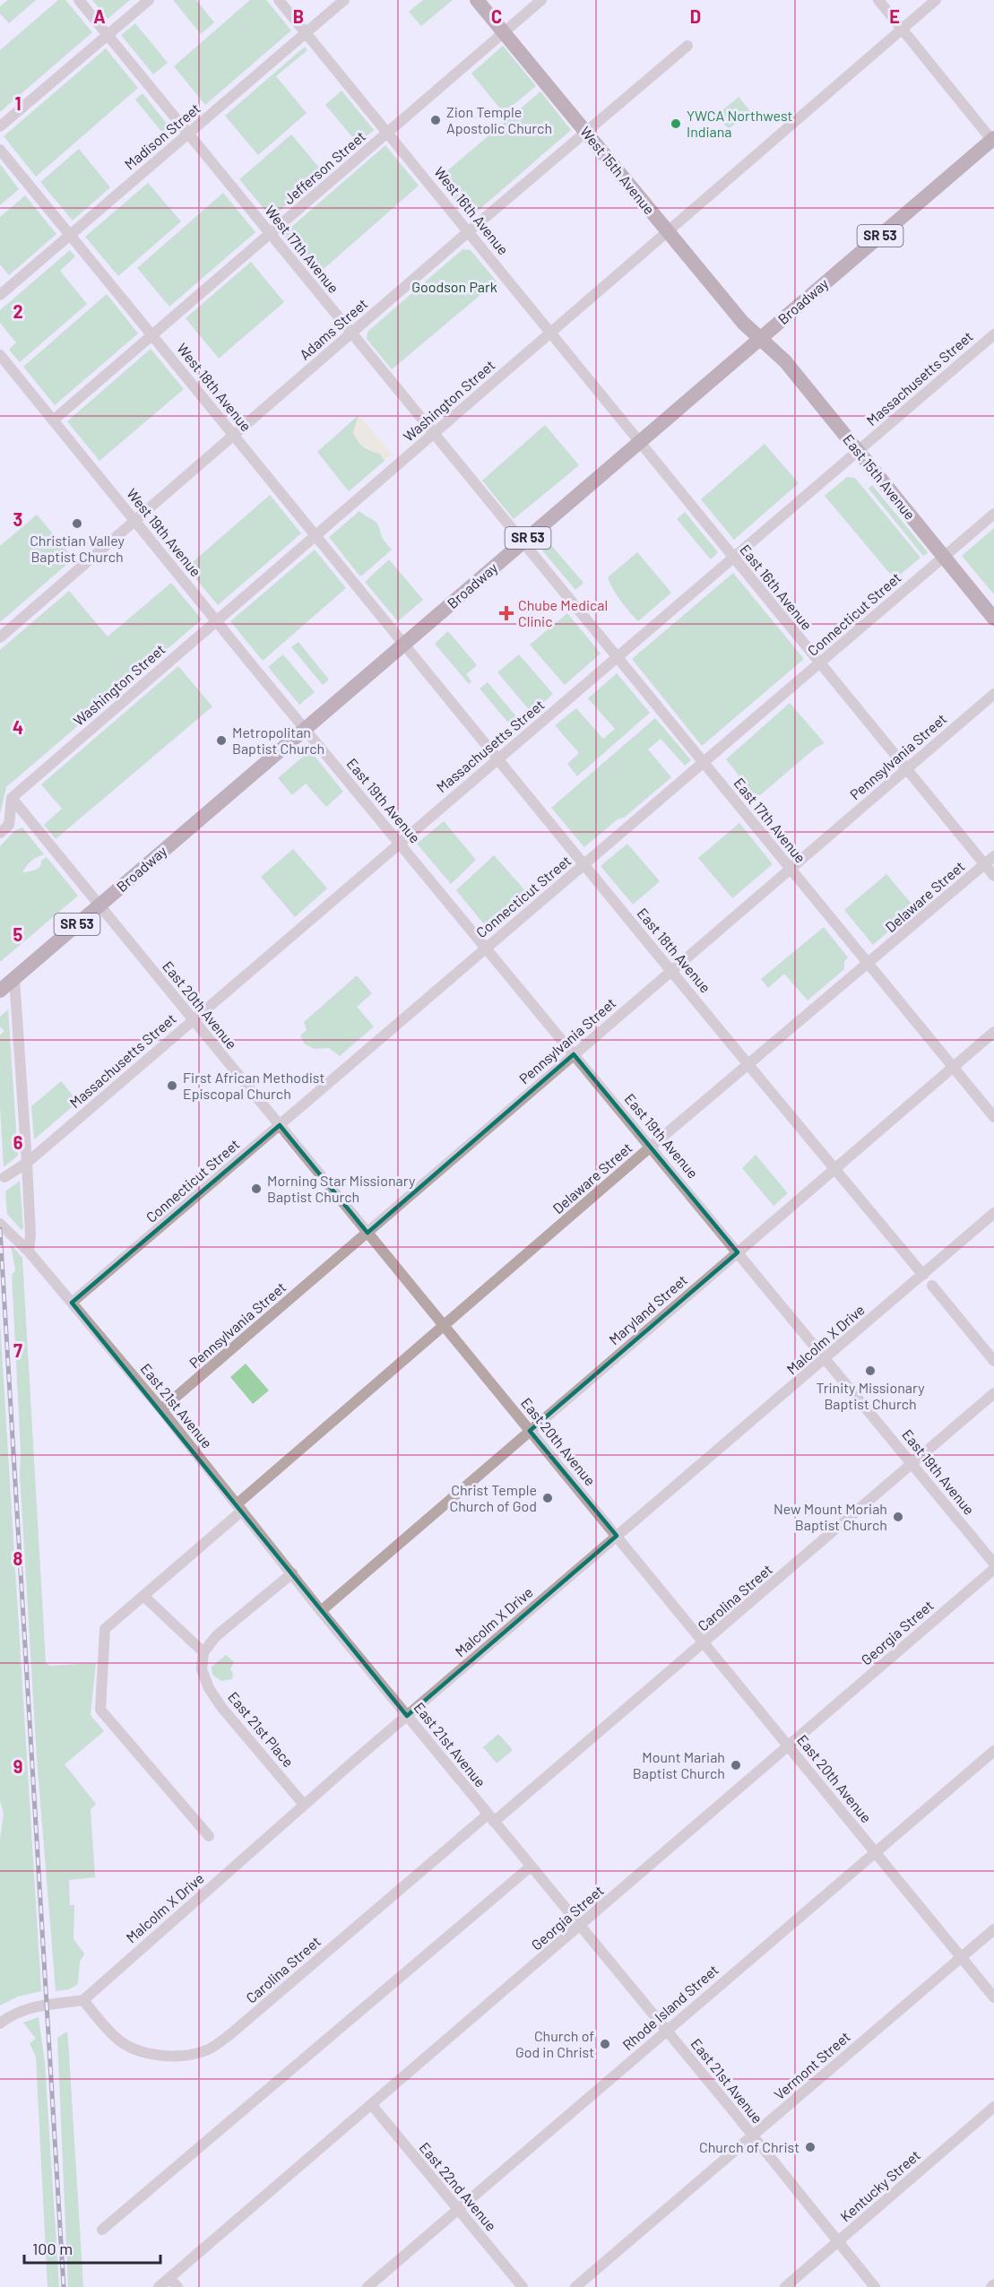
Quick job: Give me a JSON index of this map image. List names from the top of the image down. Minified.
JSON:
{"streets":{"main road":["West 15th Avenue","SR 53","Broadway","East 15th Avenue"],"street":["Madison Street","Jefferson Street","West 16th Avenue","West 17th Avenue","Adams Street","Massachusetts Street","West 18th Avenue","Washington Street","West 19th Avenue","East 16th Avenue","Connecticut Street","Pennsylvania Street","East 19th Avenue","East 17th Avenue","Delaware Street","East 18th Avenue","East 20th Avenue","Maryland Street","Malcolm X Drive","East 21st Avenue","Carolina Street","Georgia Street","East 21st Place","Rhode Island Street","Vermont Street","Kentucky Street","East 22nd Avenue"]},"crossings":[["Madison Street","West 16th Avenue"],["Madison Street","West 17th Avenue"],["Madison Street","West 18th Avenue"],["Jefferson Street","West 15th Avenue"],["Jefferson Street","West 16th Avenue"],["Jefferson Street","West 17th Avenue"],["Jefferson Street","West 18th Avenue"],["Jefferson Street","West 19th Avenue"],["West 15th Avenue","Broadway"],["West 15th Avenue","Adams Street"],["West 15th Avenue","Washington Street"],["West 15th Avenue","East 15th Avenue"],["West 16th Avenue","Broadway"],["West 16th Avenue","Adams Street"],["West 16th Avenue","Washington Street"],["West 16th Avenue","East 16th Avenue"],["West 17th Avenue","Broadway"],["West 17th Avenue","Adams Street"],["West 17th Avenue","Washington Street"],["West 17th Avenue","East 17th Avenue"],["Broadway","West 18th Avenue"],["Broadway","East 15th Avenue"],["Broadway","West 19th Avenue"],["Broadway","East 16th Avenue"],["Broadway","East 19th Avenue"],["Broadway","East 17th Avenue"],["Broadway","East 18th Avenue"],["Broadway","East 20th Avenue"],["Adams Street","West 18th Avenue"],["Adams Street","West 19th Avenue"],["Massachusetts Street","East 15th Avenue"],["Massachusetts Street","East 16th Avenue"],["Massachusetts Street","East 19th Avenue"],["Massachusetts Street","East 17th Avenue"],["Massachusetts Street","East 18th Avenue"],["Massachusetts Street","East 20th Avenue"],["West 18th Avenue","Washington Street"],["West 18th Avenue","East 18th Avenue"],["Washington Street","West 19th Avenue"],["Washington Street","East 20th Avenue"],["East 15th Avenue","Connecticut Street"],["West 19th Avenue","East 19th Avenue"],["East 16th Avenue","Connecticut Street"],["East 16th Avenue","Pennsylvania Street"],["East 16th Avenue","Delaware Street"],["Connecticut Street","East 19th Avenue"],["Connecticut Street","East 17th Avenue"],["Connecticut Street","East 18th Avenue"],["Connecticut Street","East 20th Avenue"],["Connecticut Street","East 21st Avenue"],["Pennsylvania Street","East 19th Avenue"],["Pennsylvania Street","East 17th Avenue"],["Pennsylvania Street","East 18th Avenue"],["Pennsylvania Street","East 20th Avenue"],["Pennsylvania Street","East 21st Avenue"],["East 19th Avenue","Delaware Street"],["East 19th Avenue","Maryland Street"],["East 19th Avenue","Malcolm X Drive"],["East 19th Avenue","Carolina Street"],["East 17th Avenue","Delaware Street"],["East 17th Avenue","Maryland Street"],["Delaware Street","East 18th Avenue"],["Delaware Street","East 20th Avenue"],["Delaware Street","East 21st Avenue"],["East 18th Avenue","Maryland Street"],["East 18th Avenue","Malcolm X Drive"],["East 20th Avenue","Maryland Street"],["East 20th Avenue","Malcolm X Drive"],["East 20th Avenue","Carolina Street"],["East 20th Avenue","Georgia Street"],["East 20th Avenue","Rhode Island Street"],["East 20th Avenue","Vermont Street"],["Maryland Street","East 21st Avenue"],["Malcolm X Drive","East 21st Avenue"],["Malcolm X Drive","Carolina Street"],["Malcolm X Drive","East 21st Place"],["East 21st Avenue","Carolina Street"],["East 21st Avenue","Georgia Street"],["East 21st Avenue","Rhode Island Street"],["East 21st Avenue","Vermont Street"],["East 21st Avenue","Kentucky Street"],["Georgia Street","East 22nd Avenue"],["Rhode Island Street","East 22nd Avenue"]],"parks":["Goodson Park"],"places":{"other":["Zion Temple Apostolic Church","YWCA Northwest Indiana","Christian Valley Baptist Church","Metropolitan Baptist Church","First African Methodist Episcopal Church","Morning Star Missionary Baptist Church","Trinity Missionary Baptist Church","Christ Temple Church of God","New Mount Moriah Baptist Church","Mount Mariah Baptist Church","Church of God in Christ","Church of Christ"],"health":["Chube Medical Clinic"]},"scale_bar":"100 m","grid":{"columns":["A","B","C","D","E"],"rows":["1","2","3","4","5","6","7","8","9"]}}
